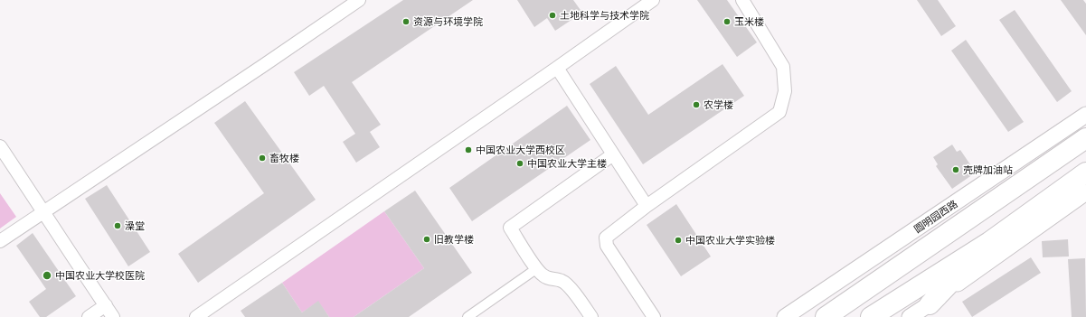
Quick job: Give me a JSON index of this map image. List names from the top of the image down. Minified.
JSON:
{"streets":{"main road":["圆明园西路"]},"places":["土地科学与技术学院","资源与环境学院","玉米楼","农学楼","中国农业大学西校区","畜牧楼","中国农业大学主楼","壳牌加油站","澡堂","旧教学楼","中国农业大学实验楼","中国农业大学校医院"]}
